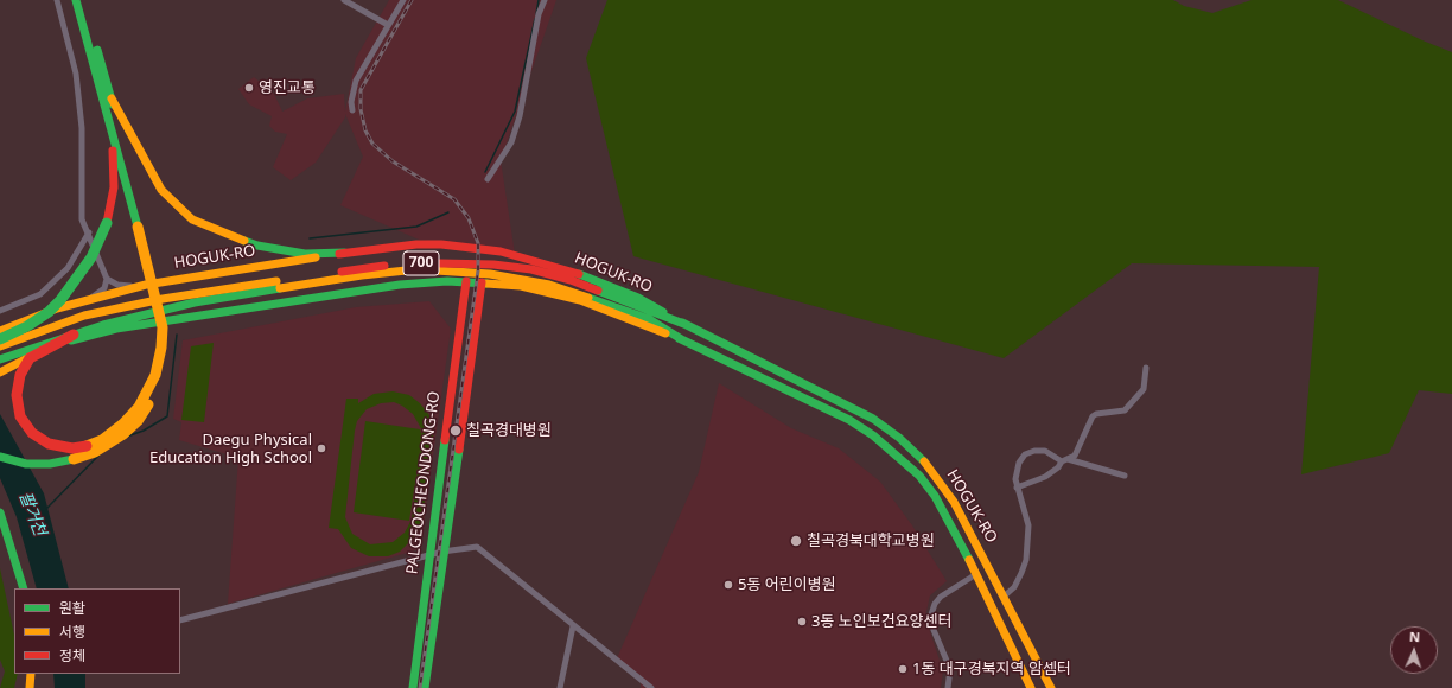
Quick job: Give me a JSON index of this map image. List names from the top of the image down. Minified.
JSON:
{"streets":{"main road":["HOGUK-RO","700","PALGEOCHEONDONG-RO"]},"crossings":[["HOGUK-RO","700"],["HOGUK-RO","PALGEOCHEONDONG-RO"]],"water":["팔거천"],"places":["영진교통","칠곡경대병원","Daegu Physical Education High School","칠곡경북대학교병원","5동 어린이병원","3동 노인보건요양센터","1동 대구경북지역 암셈터"],"legend":["원활","서행","정체"],"north":"top"}
